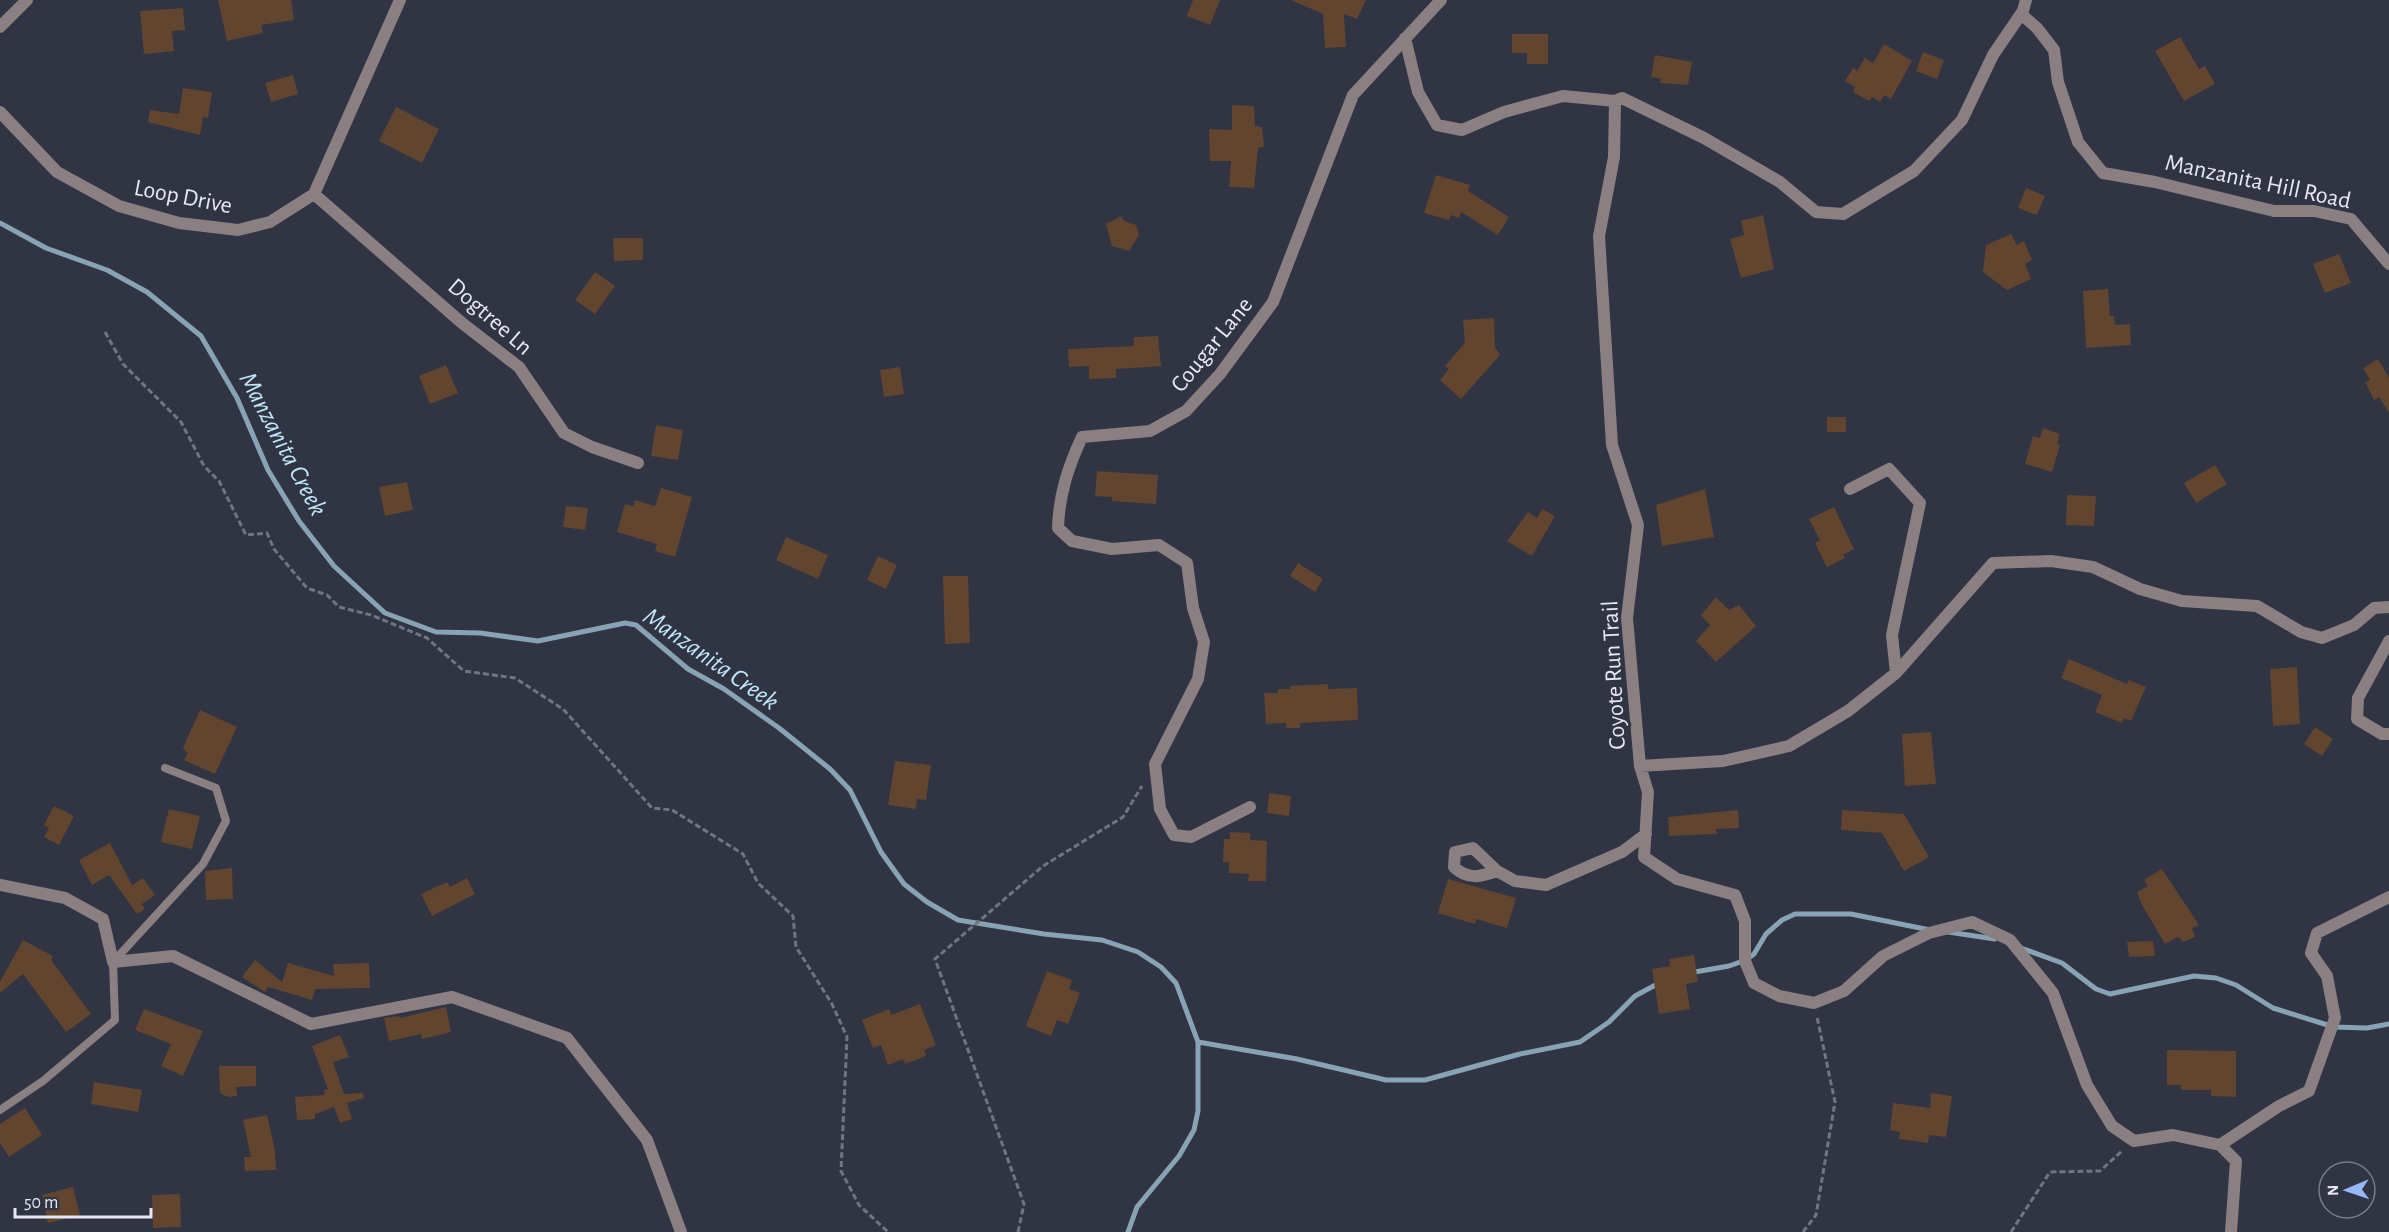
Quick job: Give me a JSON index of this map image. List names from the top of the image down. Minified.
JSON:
{"streets":{"street":["Manzanita Hill Road","Loop Drive","Dogtree Ln","Cougar Lane","Coyote Run Trail"]},"crossings":[["Loop Drive","Dogtree Ln"]],"water":["Manzanita Creek"],"scale_bar":"50 m","north":"left"}
